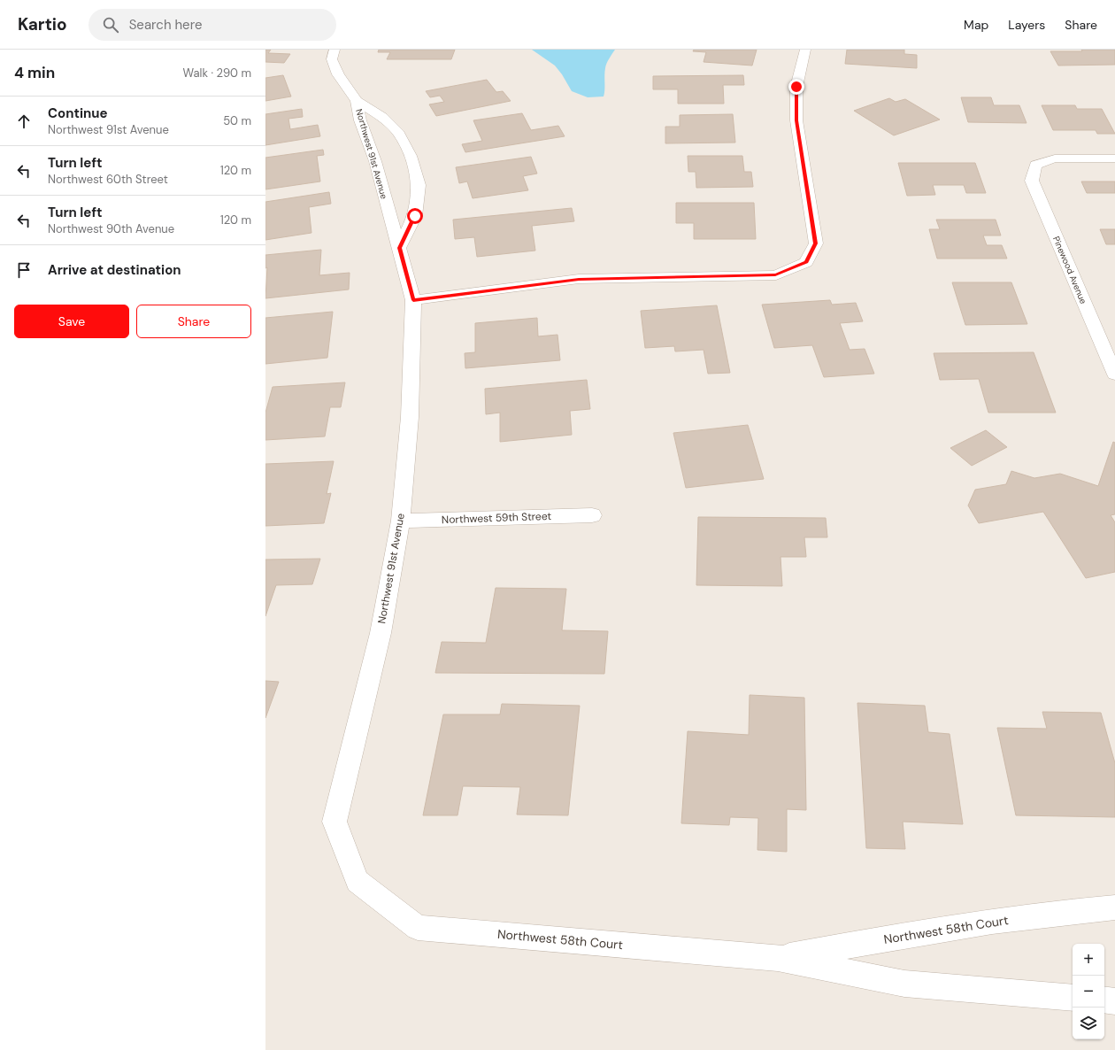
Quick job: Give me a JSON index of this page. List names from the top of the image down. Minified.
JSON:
{"streets":{"street":["Northwest 91st Avenue","Pinewood Avenue","Northwest 59th Street","Northwest 58th Court"]},"crossings":[["Northwest 91st Avenue","Northwest 59th Street"],["Northwest 91st Avenue","Northwest 58th Court"]],"page":{"header":"Kartio","search":"Search here","nav":["Map","Layers","Share"],"heading":["4 min","Walk · 290 m"],"list":[["Continue","Northwest 91st Avenue","50 m"],["Turn left","Northwest 60th Street","120 m"],["Turn left","Northwest 90th Avenue","120 m"],"Arrive at destination"],"buttons":["Save","Share"],"map_buttons":["+","−"]}}
